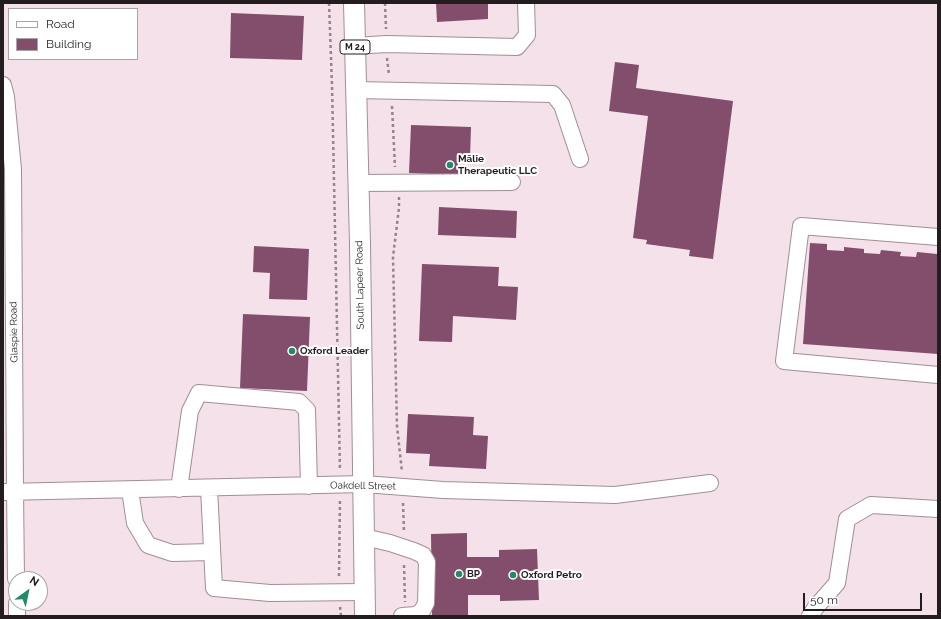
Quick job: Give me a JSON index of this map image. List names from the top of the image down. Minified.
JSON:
{"streets":{"main road":["M 24","South Lapeer Road"],"street":["Glaspie Road","Oakdell Street"]},"crossings":[["South Lapeer Road","Oakdell Street"],["Glaspie Road","Oakdell Street"]],"places":["Mālie Therapeutic LLC","Oxford Leader","BP","Oxford Petro"],"legend":["Road","Building"],"scale_bar":"50 m","north":"top right"}
